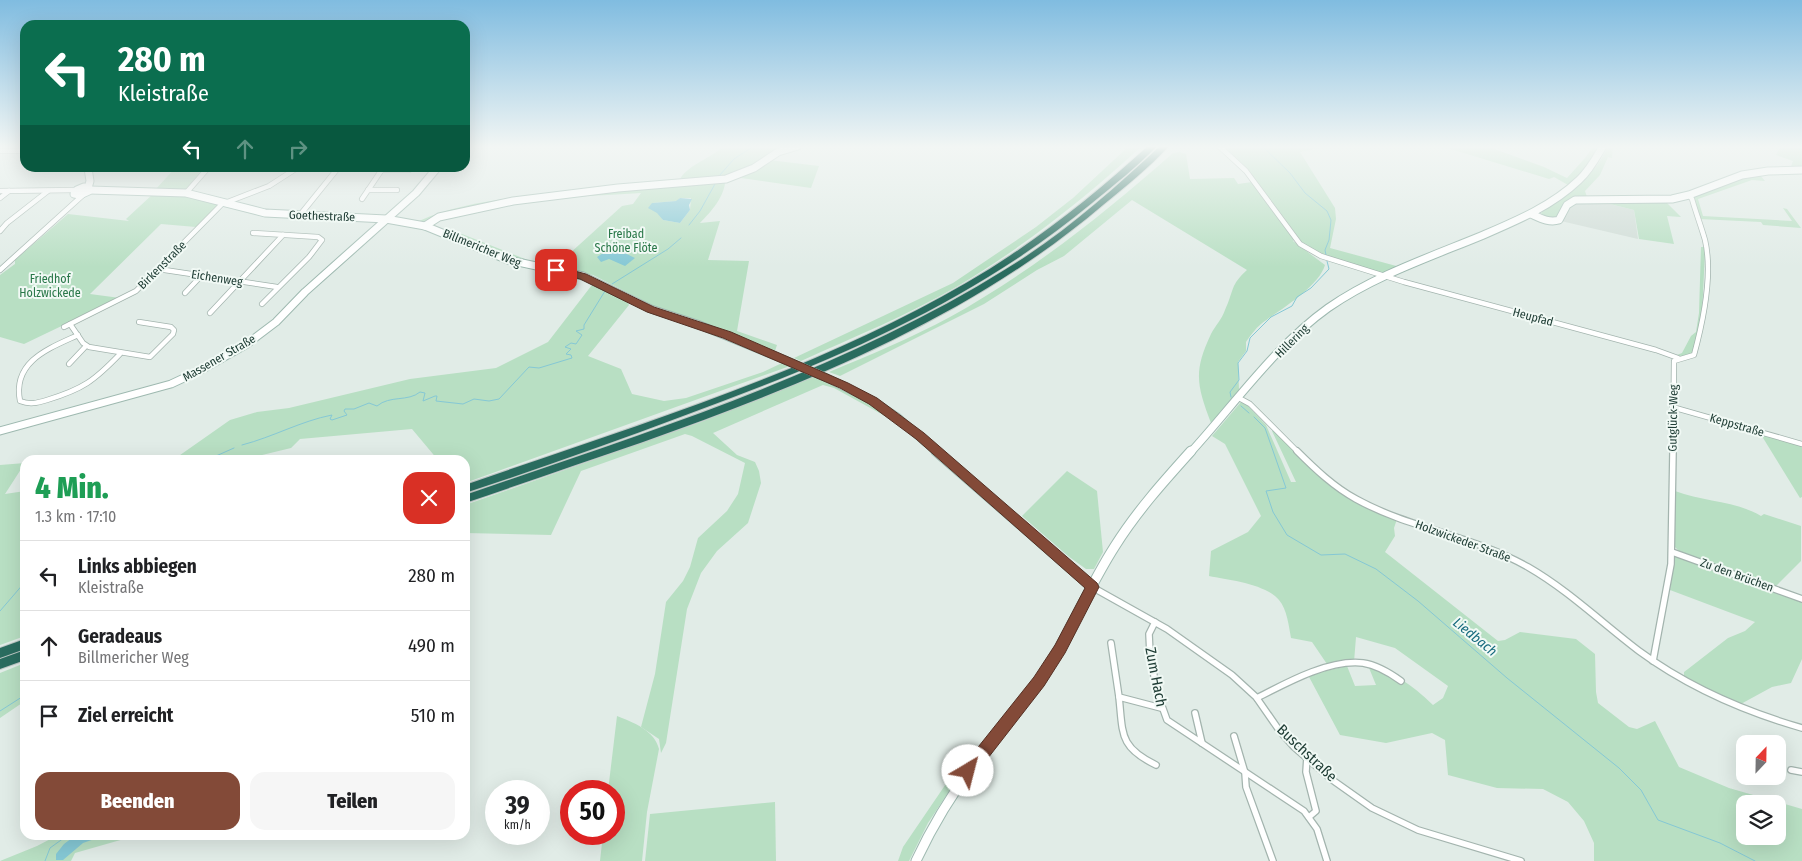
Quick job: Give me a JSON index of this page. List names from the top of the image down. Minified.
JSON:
{"streets":{"main road":["Goethestraße","Billmericher Weg","Hillering","Massener Straße"],"street":["Birkenstraße","Eichenweg","Heupfad","Gutglück-Weg","Keppstraße","Holzwickeder Straße","Zu den Brüchen","Zum Hach","Buschstraße"]},"crossings":[["Goethestraße","Billmericher Weg"],["Goethestraße","Birkenstraße"],["Goethestraße","Massener Straße"],["Billmericher Weg","Hillering"],["Billmericher Weg","Massener Straße"],["Billmericher Weg","Buschstraße"],["Birkenstraße","Eichenweg"],["Heupfad","Hillering"],["Heupfad","Gutglück-Weg"],["Hillering","Holzwickeder Straße"],["Hillering","Buschstraße"],["Gutglück-Weg","Keppstraße"],["Gutglück-Weg","Holzwickeder Straße"],["Gutglück-Weg","Zu den Brüchen"],["Zum Hach","Buschstraße"]],"water":["Liedbach"],"parks":["Freibad Schöne Flöte","Friedhof Holzwickede"],"north":"top","page":{"turn":["280 m","Kleistraße"],"heading":["4 Min.","1.3 km · 17:10"],"list":[{"name":"Links abbiegen","note":"Kleistraße","value":"280 m"},{"name":"Geradeaus","note":"Billmericher Weg","value":"490 m"},{"name":"Ziel erreicht","value":"510 m"}],"buttons":["Beenden","Teilen"],"speed":"39 km/h","limit":"50"}}
